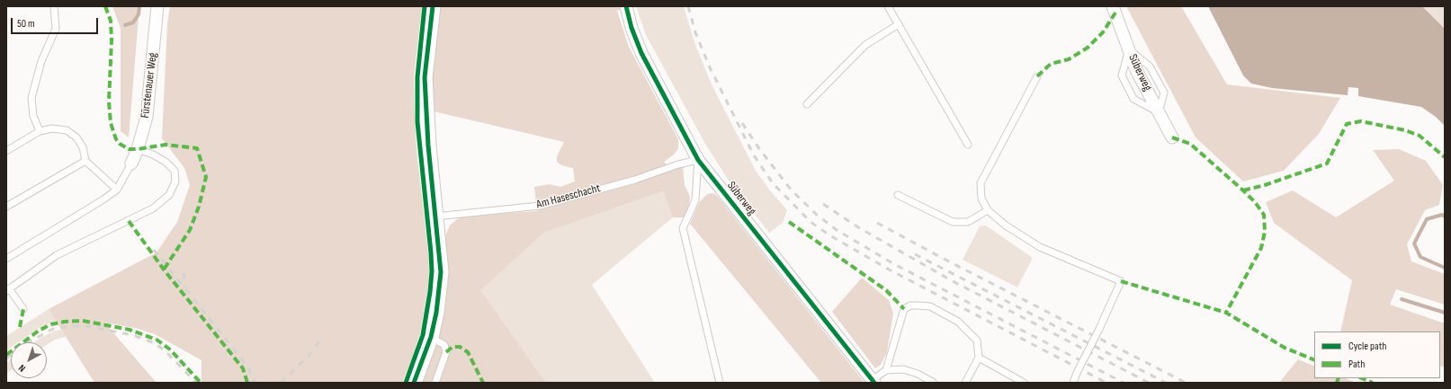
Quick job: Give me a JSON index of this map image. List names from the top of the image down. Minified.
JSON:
{"streets":{"street":["Süberweg","Fürstenauer Weg"],"lane":["Am Haseschacht"]},"crossings":[["Süberweg","Am Haseschacht"]],"legend":["Cycle path","Path"],"scale_bar":"50 m","north":"bottom left"}
